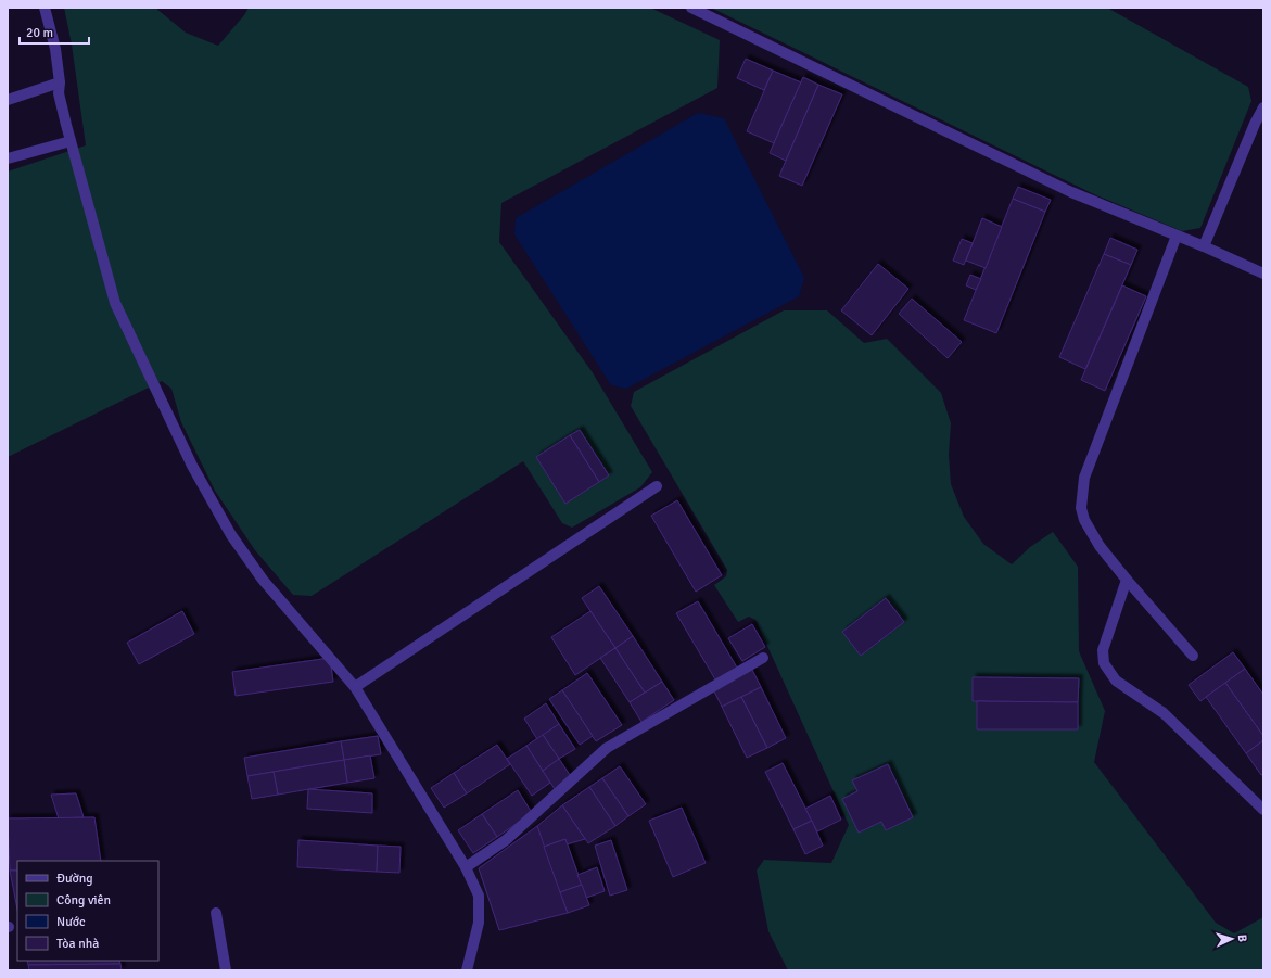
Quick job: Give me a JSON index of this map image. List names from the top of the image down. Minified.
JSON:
{"legend":["Đường","Công viên","Nước","Tòa nhà"],"scale_bar":"20 m","north":"right"}
